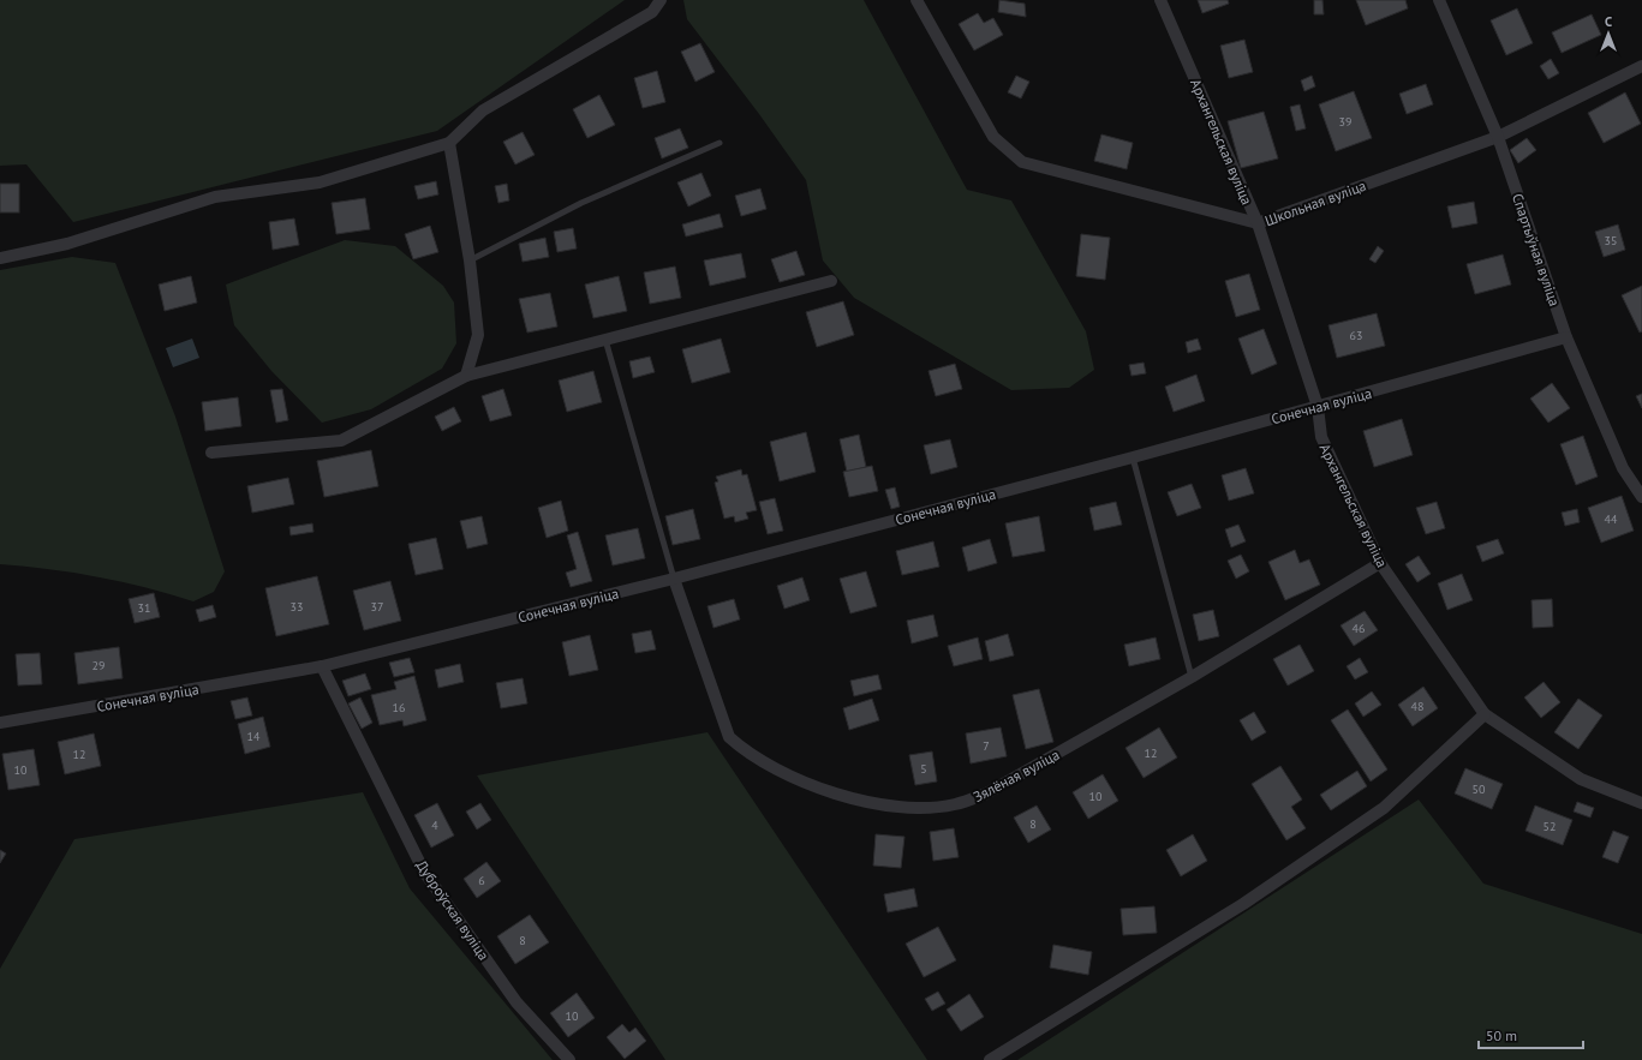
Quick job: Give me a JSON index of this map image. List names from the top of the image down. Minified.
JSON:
{"streets":{"street":["Архангельская вуліца","Школьная вуліца","Спартыўная вуліца","Сонечная вуліца","Зялёная вуліца","Дуброўская вуліца"]},"crossings":[["Архангельская вуліца","Школьная вуліца"],["Архангельская вуліца","Сонечная вуліца"],["Архангельская вуліца","Зялёная вуліца"],["Школьная вуліца","Спартыўная вуліца"],["Спартыўная вуліца","Сонечная вуліца"],["Сонечная вуліца","Зялёная вуліца"],["Сонечная вуліца","Дуброўская вуліца"]],"house_numbers":["39","35","63","44","33","37","31","46","29","48","16","14","7","12","12","5","10","50","10","8","4","52","6","8","10"],"scale_bar":"50 m","north":"top"}
